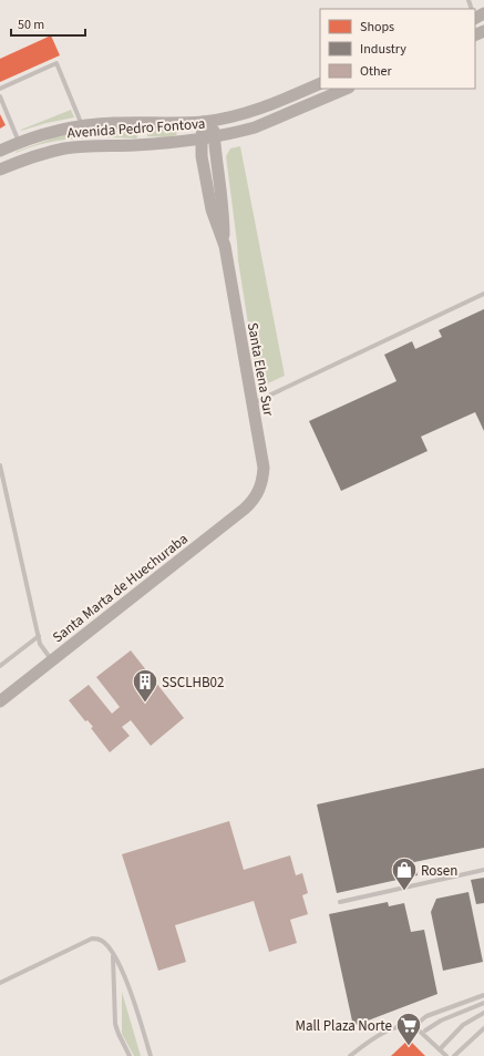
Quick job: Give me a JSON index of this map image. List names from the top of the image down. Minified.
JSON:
{"streets":{"street":["Avenida Pedro Fontova","Santa Elena Sur","Santa Marta de Huechuraba"]},"crossings":[["Avenida Pedro Fontova","Santa Elena Sur"],["Santa Elena Sur","Santa Marta de Huechuraba"]],"places":{"building":["SSCLHB02"],"shop":["Rosen"],"supermarket":["Mall Plaza Norte"]},"legend":["Shops","Industry","Other"],"scale_bar":"50 m"}
